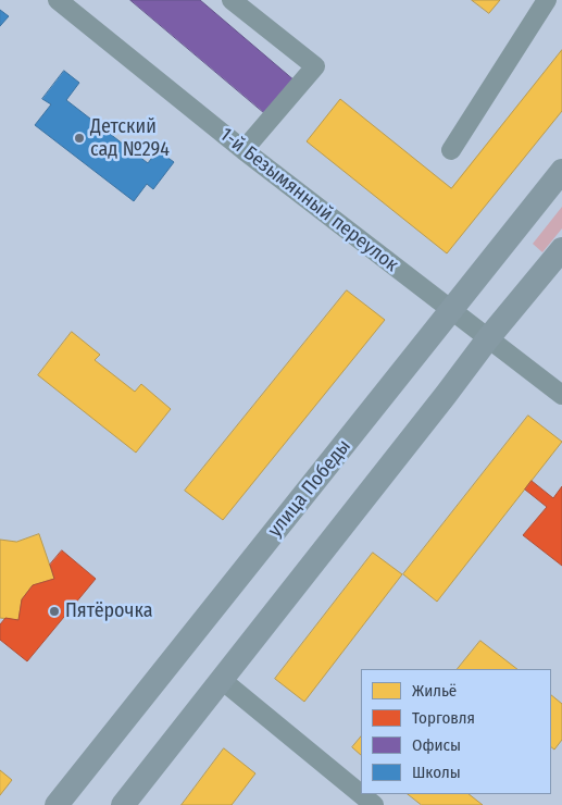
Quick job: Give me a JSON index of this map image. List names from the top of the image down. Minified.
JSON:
{"streets":{"main road":["улица Победы"],"street":["1-й Безымянный переулок"]},"crossings":[["1-й Безымянный переулок","улица Победы"]],"places":["Детский сад №294","Пятёрочка"],"legend":["Жильё","Торговля","Офисы","Школы"]}
